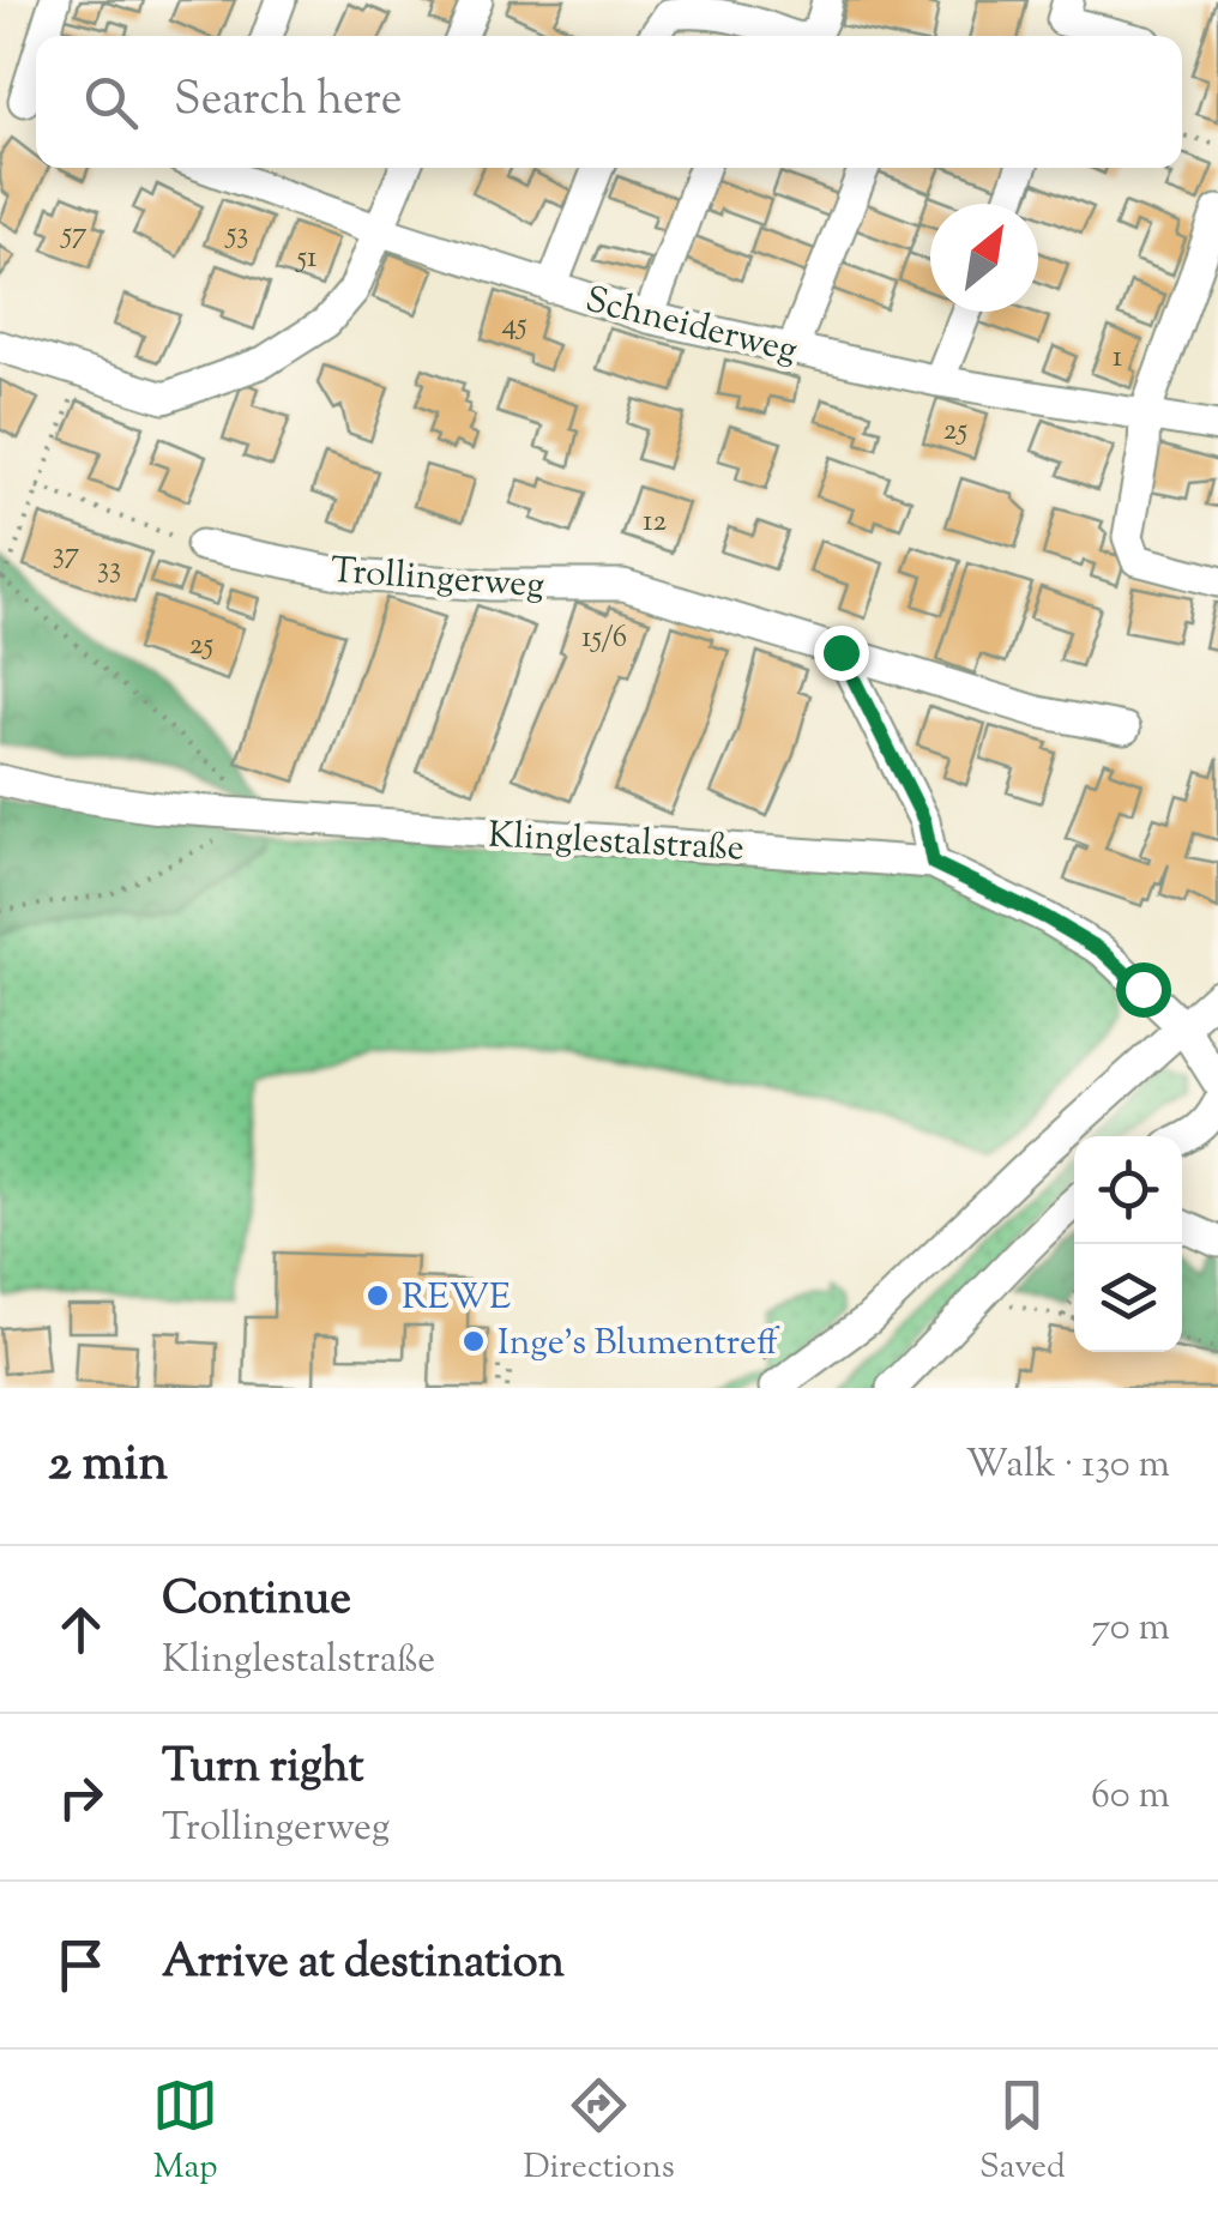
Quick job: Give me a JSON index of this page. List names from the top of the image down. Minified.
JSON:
{"streets":{"street":["Schneiderweg","Trollingerweg","Klinglestalstraße"]},"places":["REWE","Inge’s Blumentreff"],"house_numbers":["57","53","51","45","1","25","12","37","33","15/6","25"],"north":"top right","page":{"search":"Search here","heading":["2 min","Walk · 130 m"],"list":[["Continue","Klinglestalstraße","70 m"],["Turn right","Trollingerweg","60 m"],"Arrive at destination"],"nav":["Map","Directions","Saved"]}}
